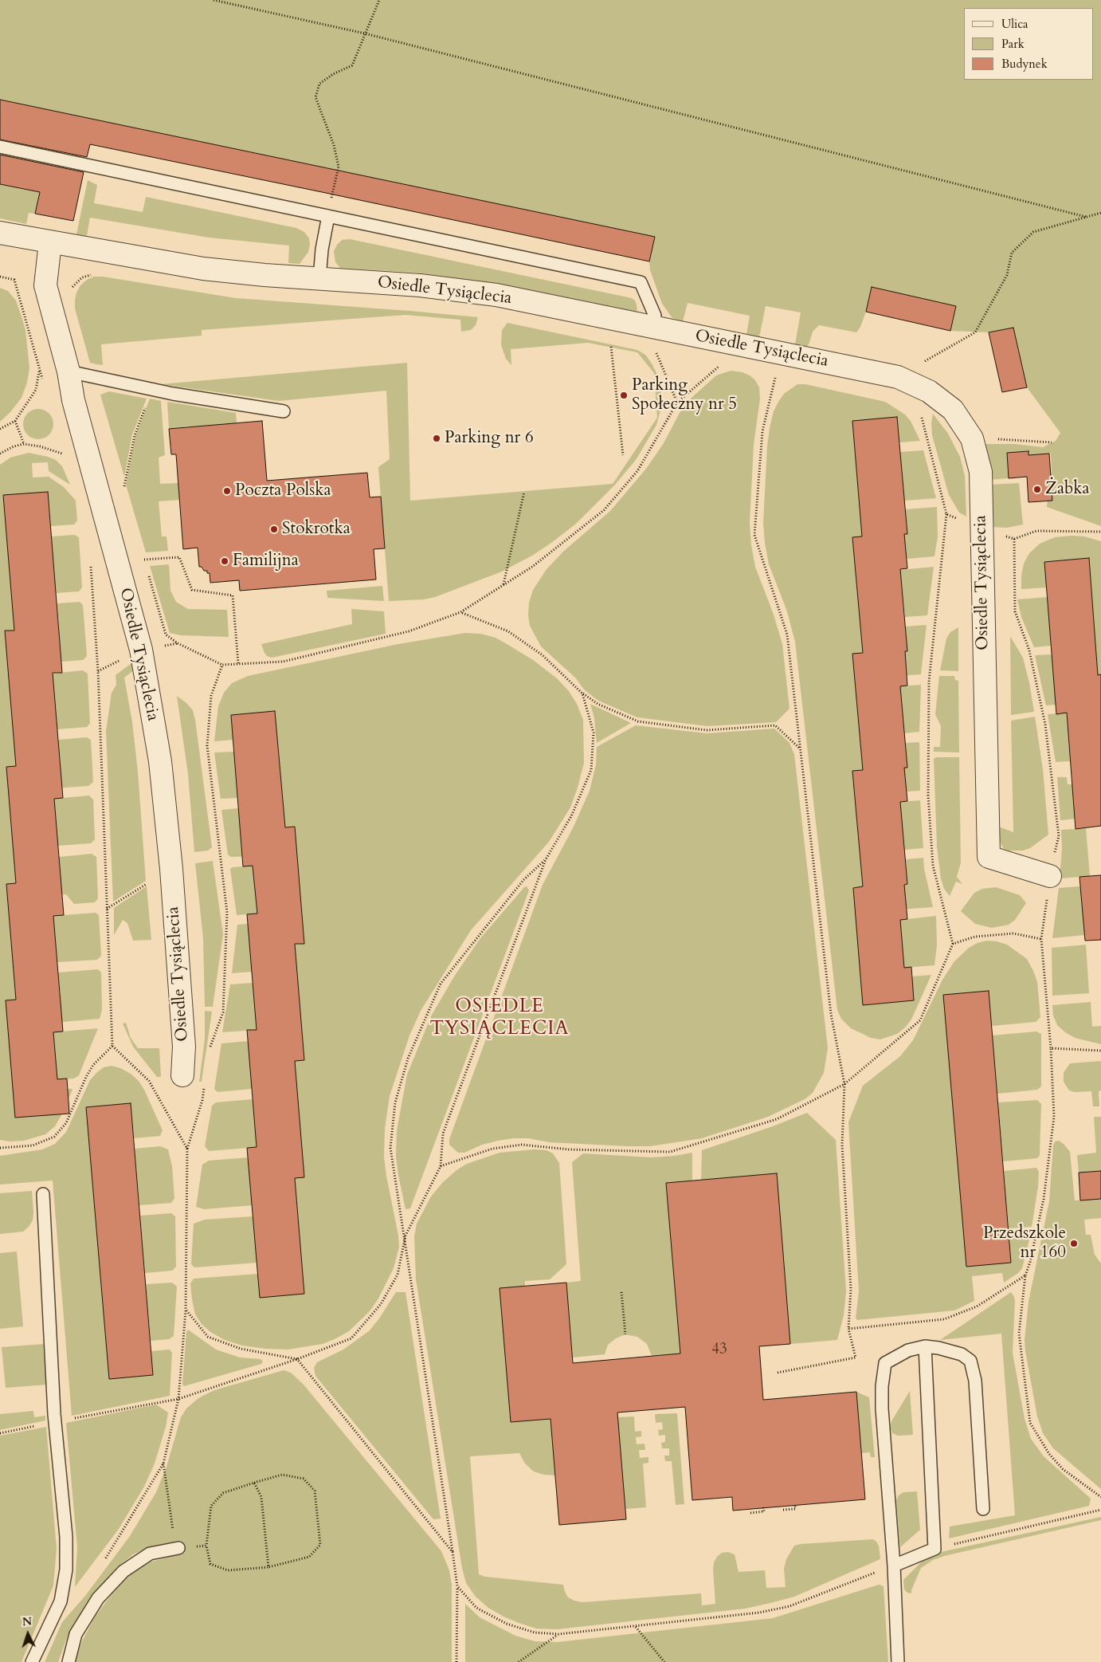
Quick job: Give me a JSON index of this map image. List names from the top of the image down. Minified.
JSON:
{"streets":{"street":["Osiedle Tysiąclecia"]},"districts":["OSIEDLE TYSIĄCLECIA"],"places":["Parking Społeczny nr 5","Parking nr 6","Żabka","Poczta Polska","Stokrotka","Familijna","Przedszkole nr 160"],"house_numbers":["43"],"legend":["Ulica","Park","Budynek"],"north":"top"}
